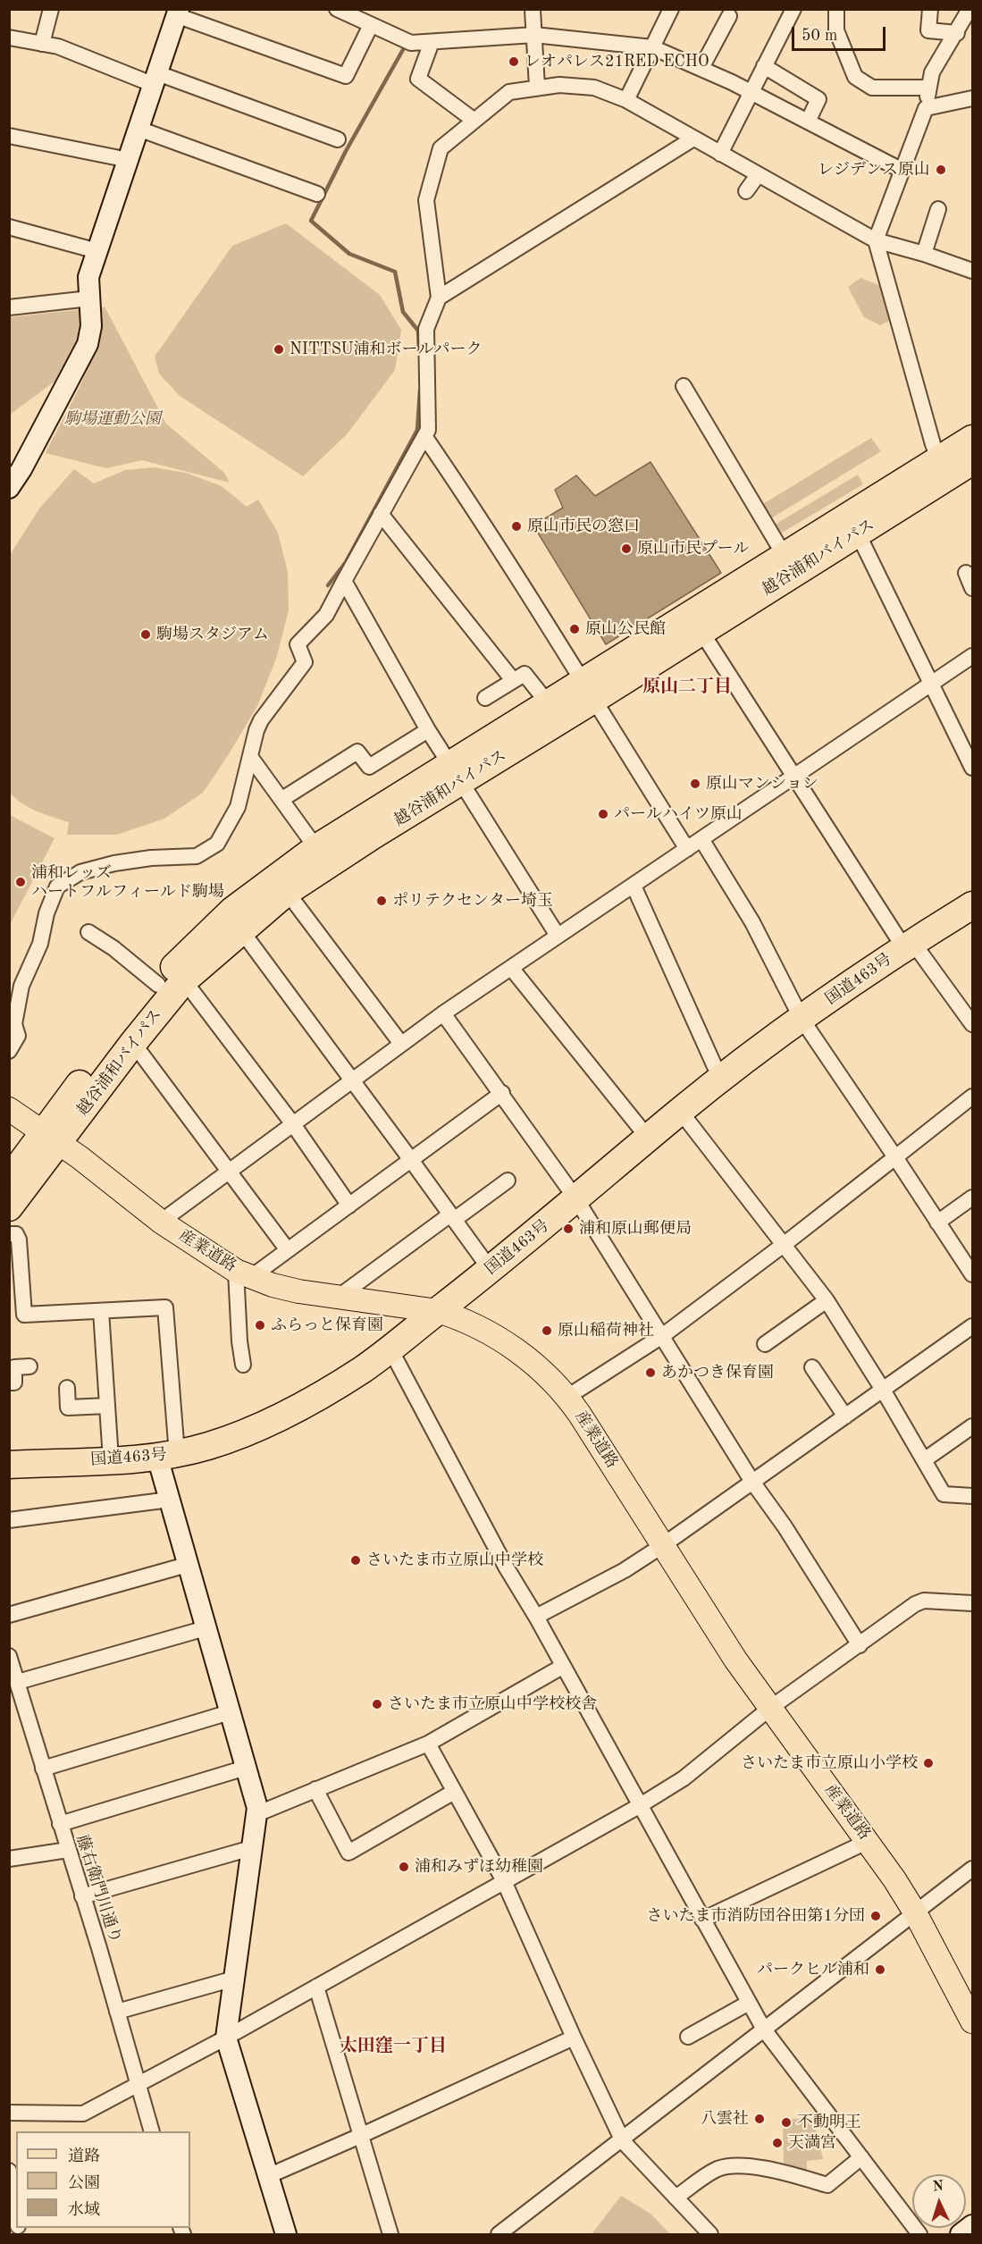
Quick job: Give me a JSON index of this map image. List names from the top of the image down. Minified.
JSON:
{"streets":{"highway":["越谷浦和バイパス","国道463号"],"main road":["産業道路"],"street":["藤右衛門川通り"]},"crossings":[["越谷浦和バイパス","産業道路"],["国道463号","産業道路"]],"districts":["原山二丁目","太田窪一丁目"],"parks":["駒場運動公園"],"places":["レオパレス21RED ECHO","レジデンス原山","NITTSU浦和ボールパーク","原山市民の窓口","原山市民プール","原山公民館","駒場スタジアム","原山マンション","パールハイツ原山","浦和レッズ ハートフルフィールド駒場","ポリテクセンター埼玉","浦和原山郵便局","ふらっと保育園","原山稲荷神社","あかつき保育園","さいたま市立原山中学校","さいたま市立原山中学校校舎","さいたま市立原山小学校","浦和みずほ幼稚園","さいたま市消防団谷田第1分団","パークヒル浦和","八雲社","不動明王","天満宮"],"legend":["道路","公園","水域"],"scale_bar":"50 m","north":"top"}
